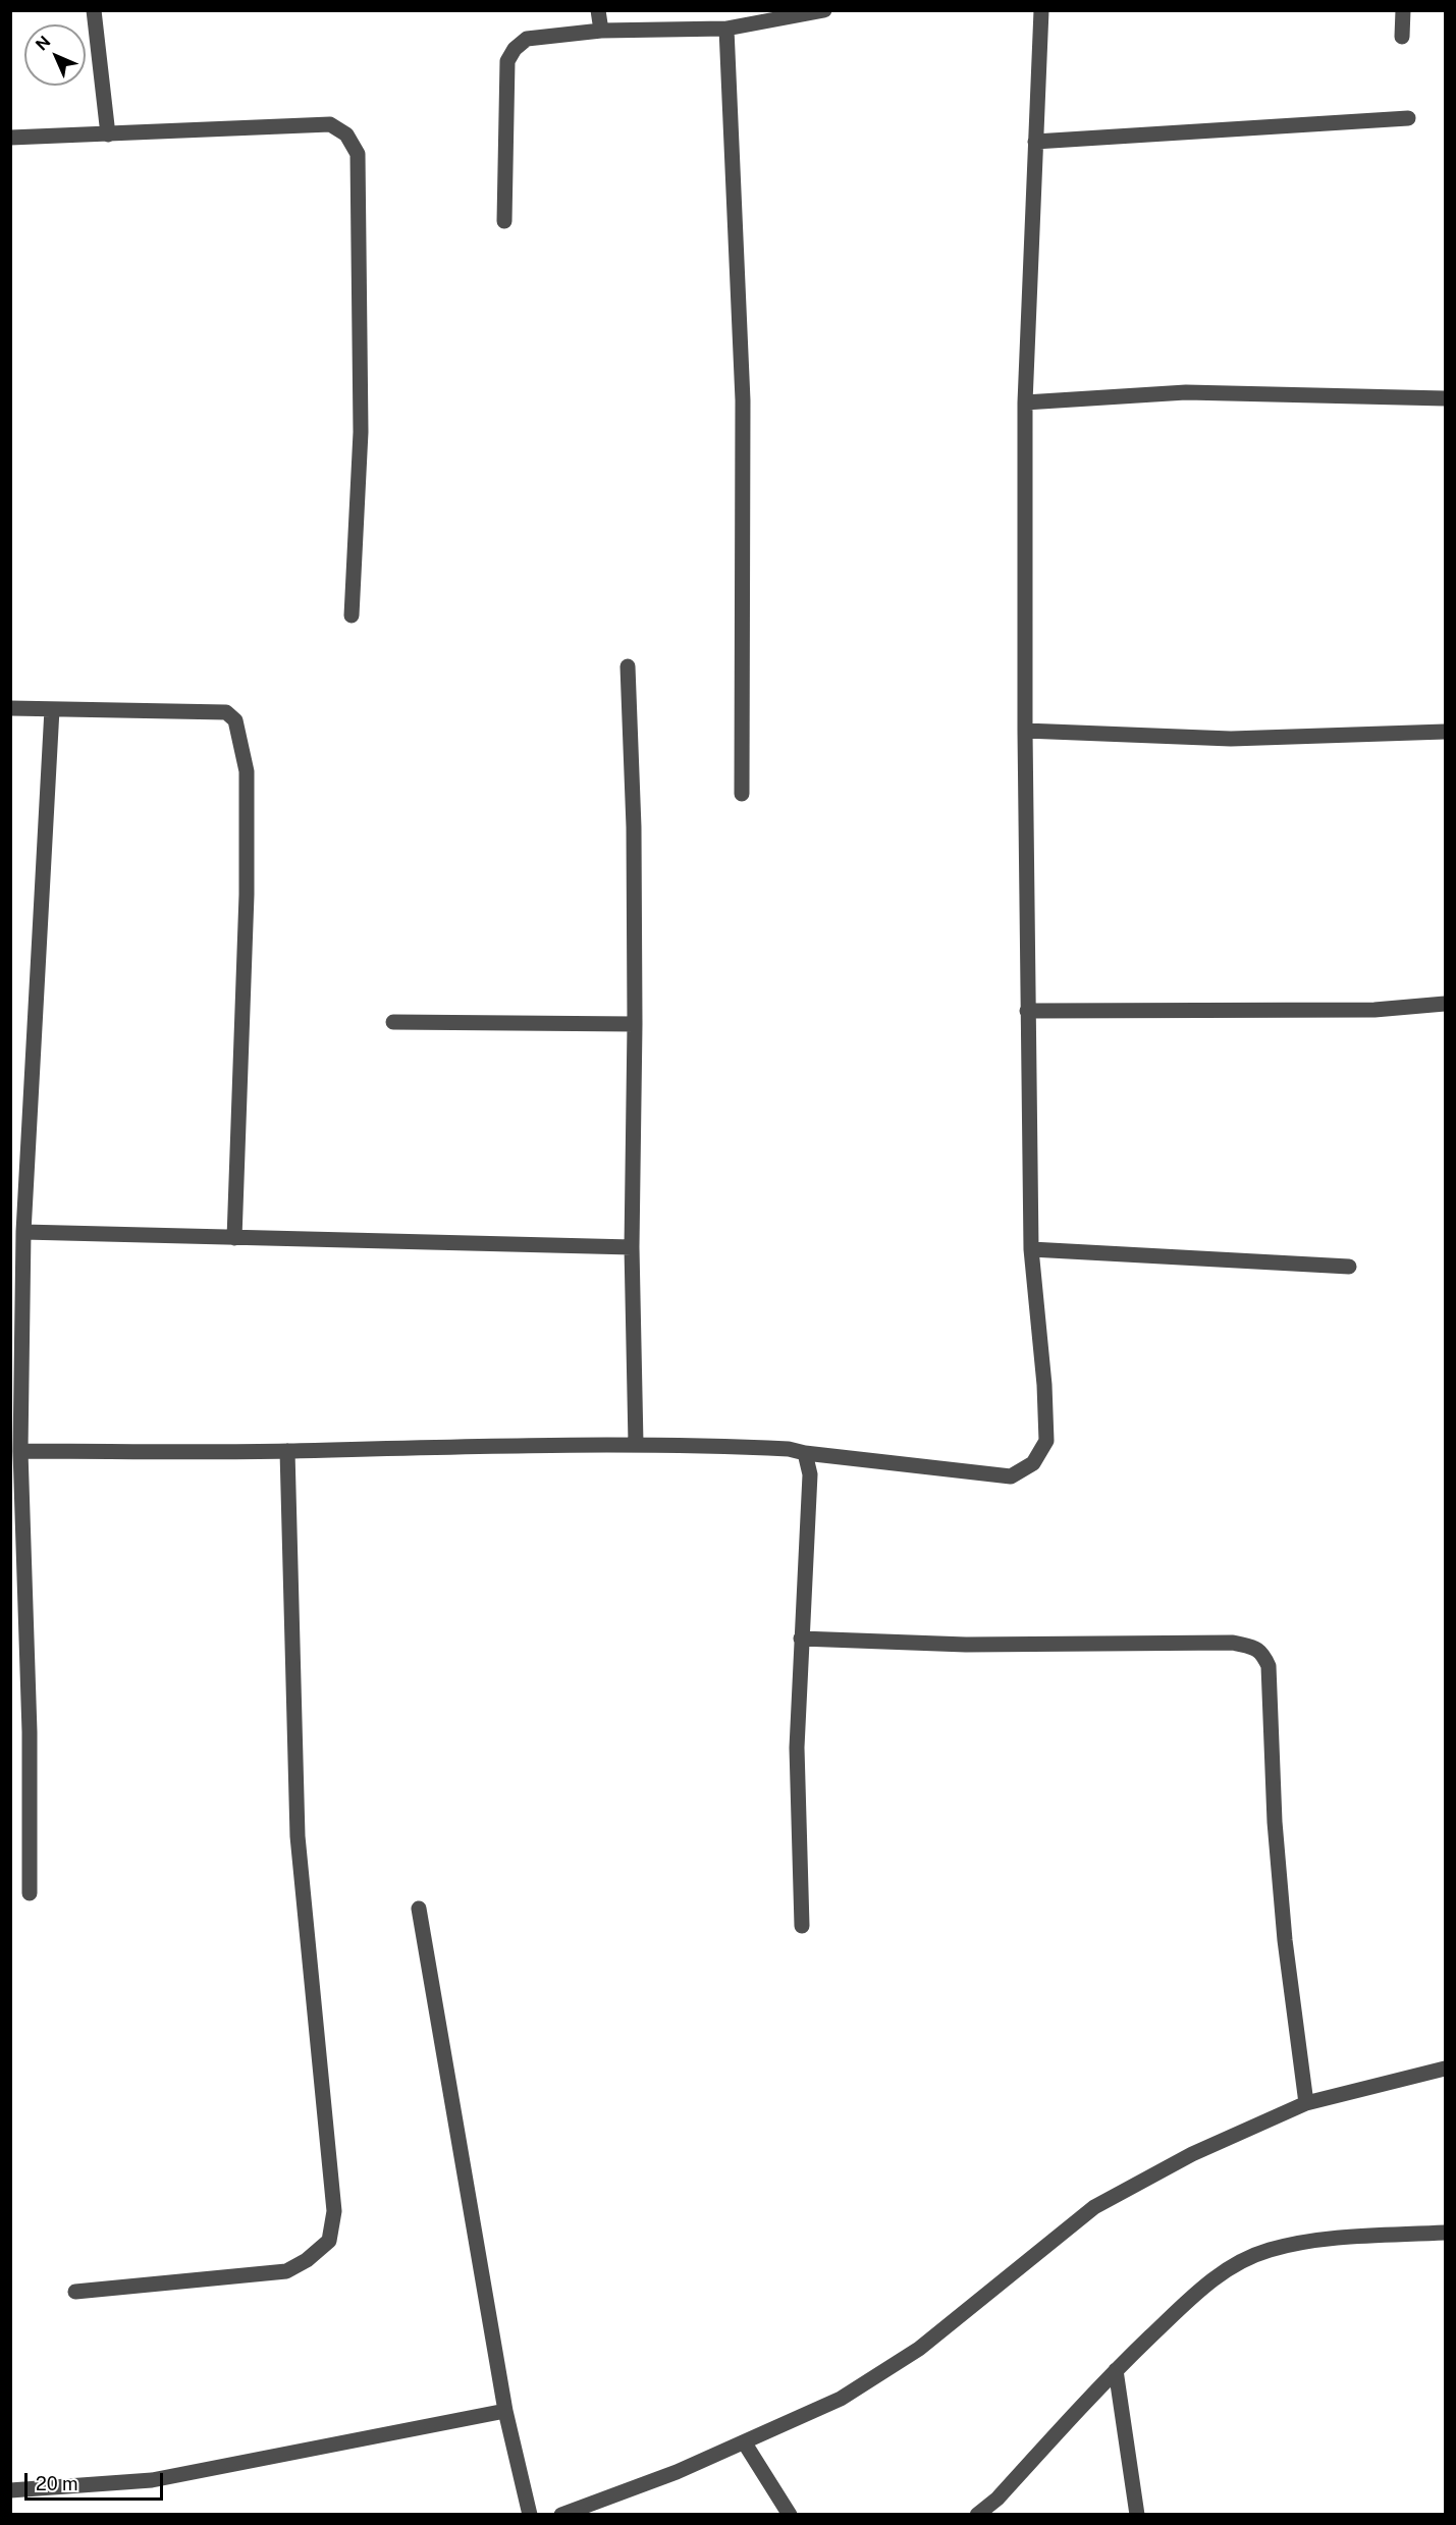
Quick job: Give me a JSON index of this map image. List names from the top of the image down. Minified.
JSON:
{"scale_bar":"20 m","north":"top left"}
